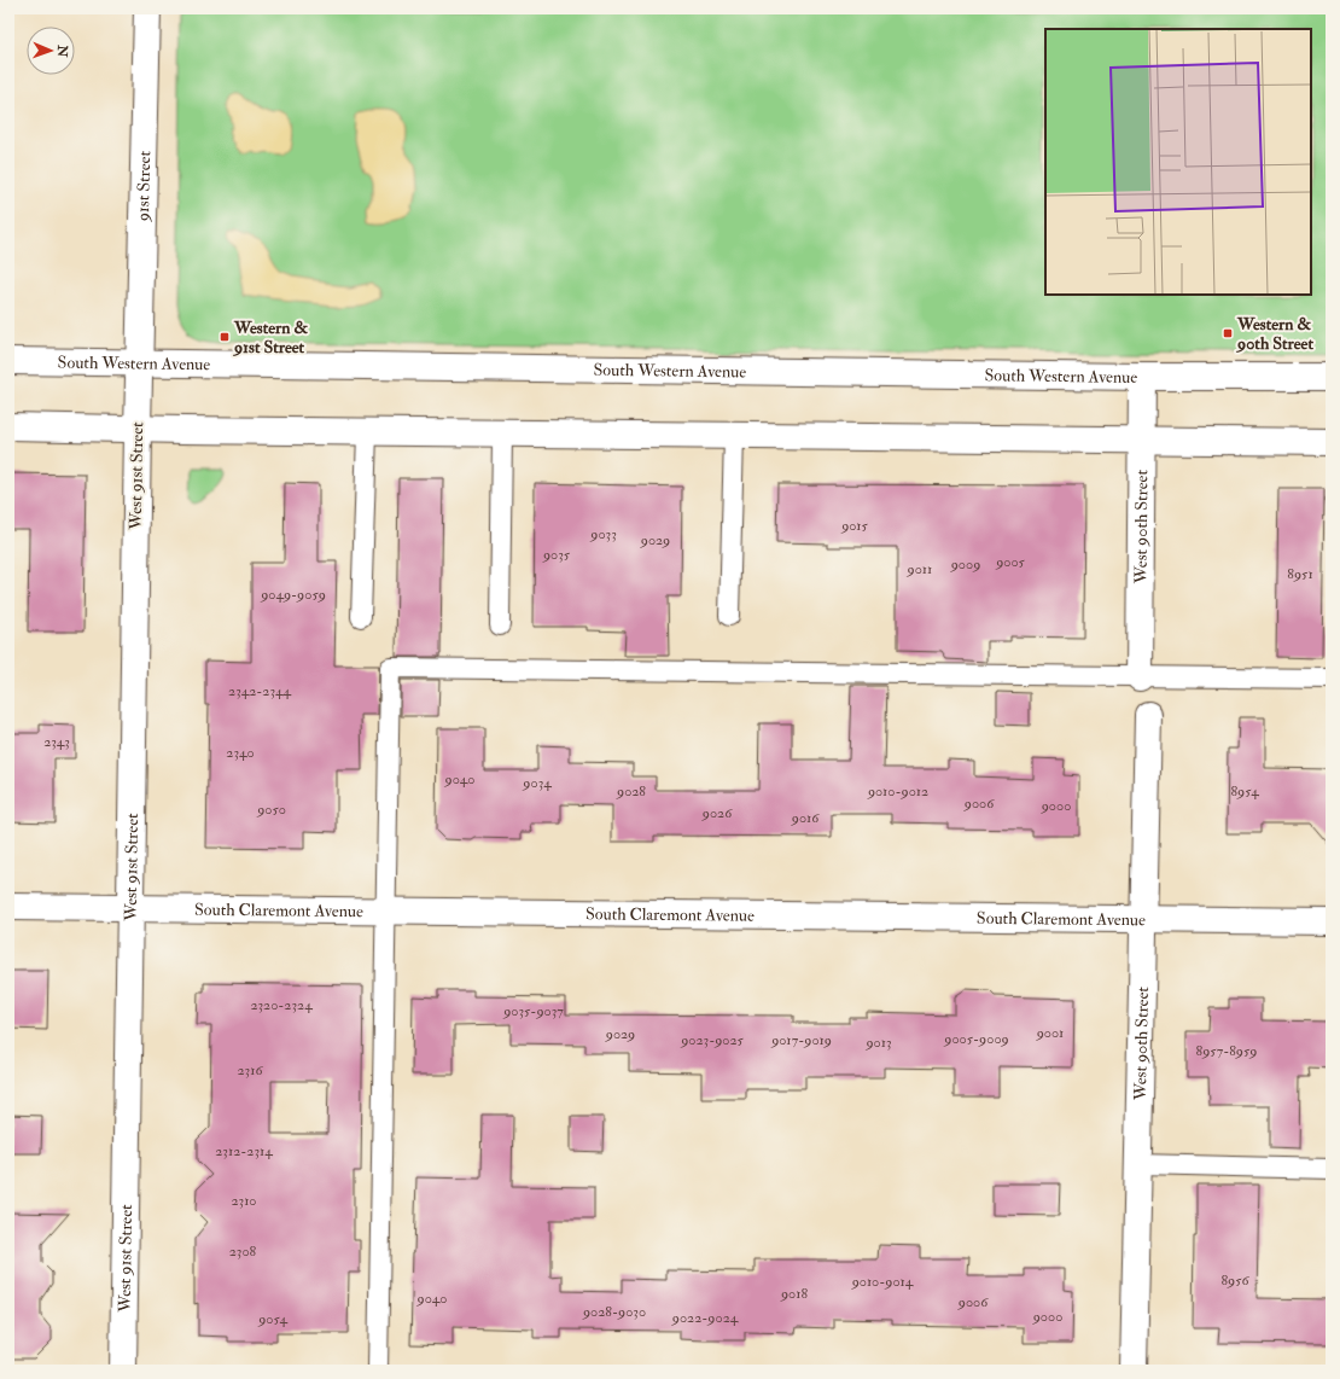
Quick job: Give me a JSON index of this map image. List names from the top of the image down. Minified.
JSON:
{"streets":{"street":["91st Street","South Western Avenue","West 91st Street","West 90th Street","South Claremont Avenue"]},"crossings":[["91st Street","South Western Avenue"],["91st Street","West 91st Street"],["South Western Avenue","West 91st Street"],["South Western Avenue","West 90th Street"],["West 91st Street","South Claremont Avenue"],["West 90th Street","South Claremont Avenue"]],"places":{"transit":["Western & 90th Street","Western & 91st Street"]},"house_numbers":["9015","9033","9029","9035","9005","9009","9011","8951","9049-9059","2342-2344","2343","2340","9040","9034","9028","9010-9012","8954","9006","9000","9050","9026","9016","2320-2324","9035-9037","9001","9029","9005-9009","9023-9025","9017-9019","9013","8957-8959","2316","2312-2314","2310","2308","8956","9010-9014","9018","9040","9006","9028-9030","9000","9022-9024","9054"],"north":"right"}
